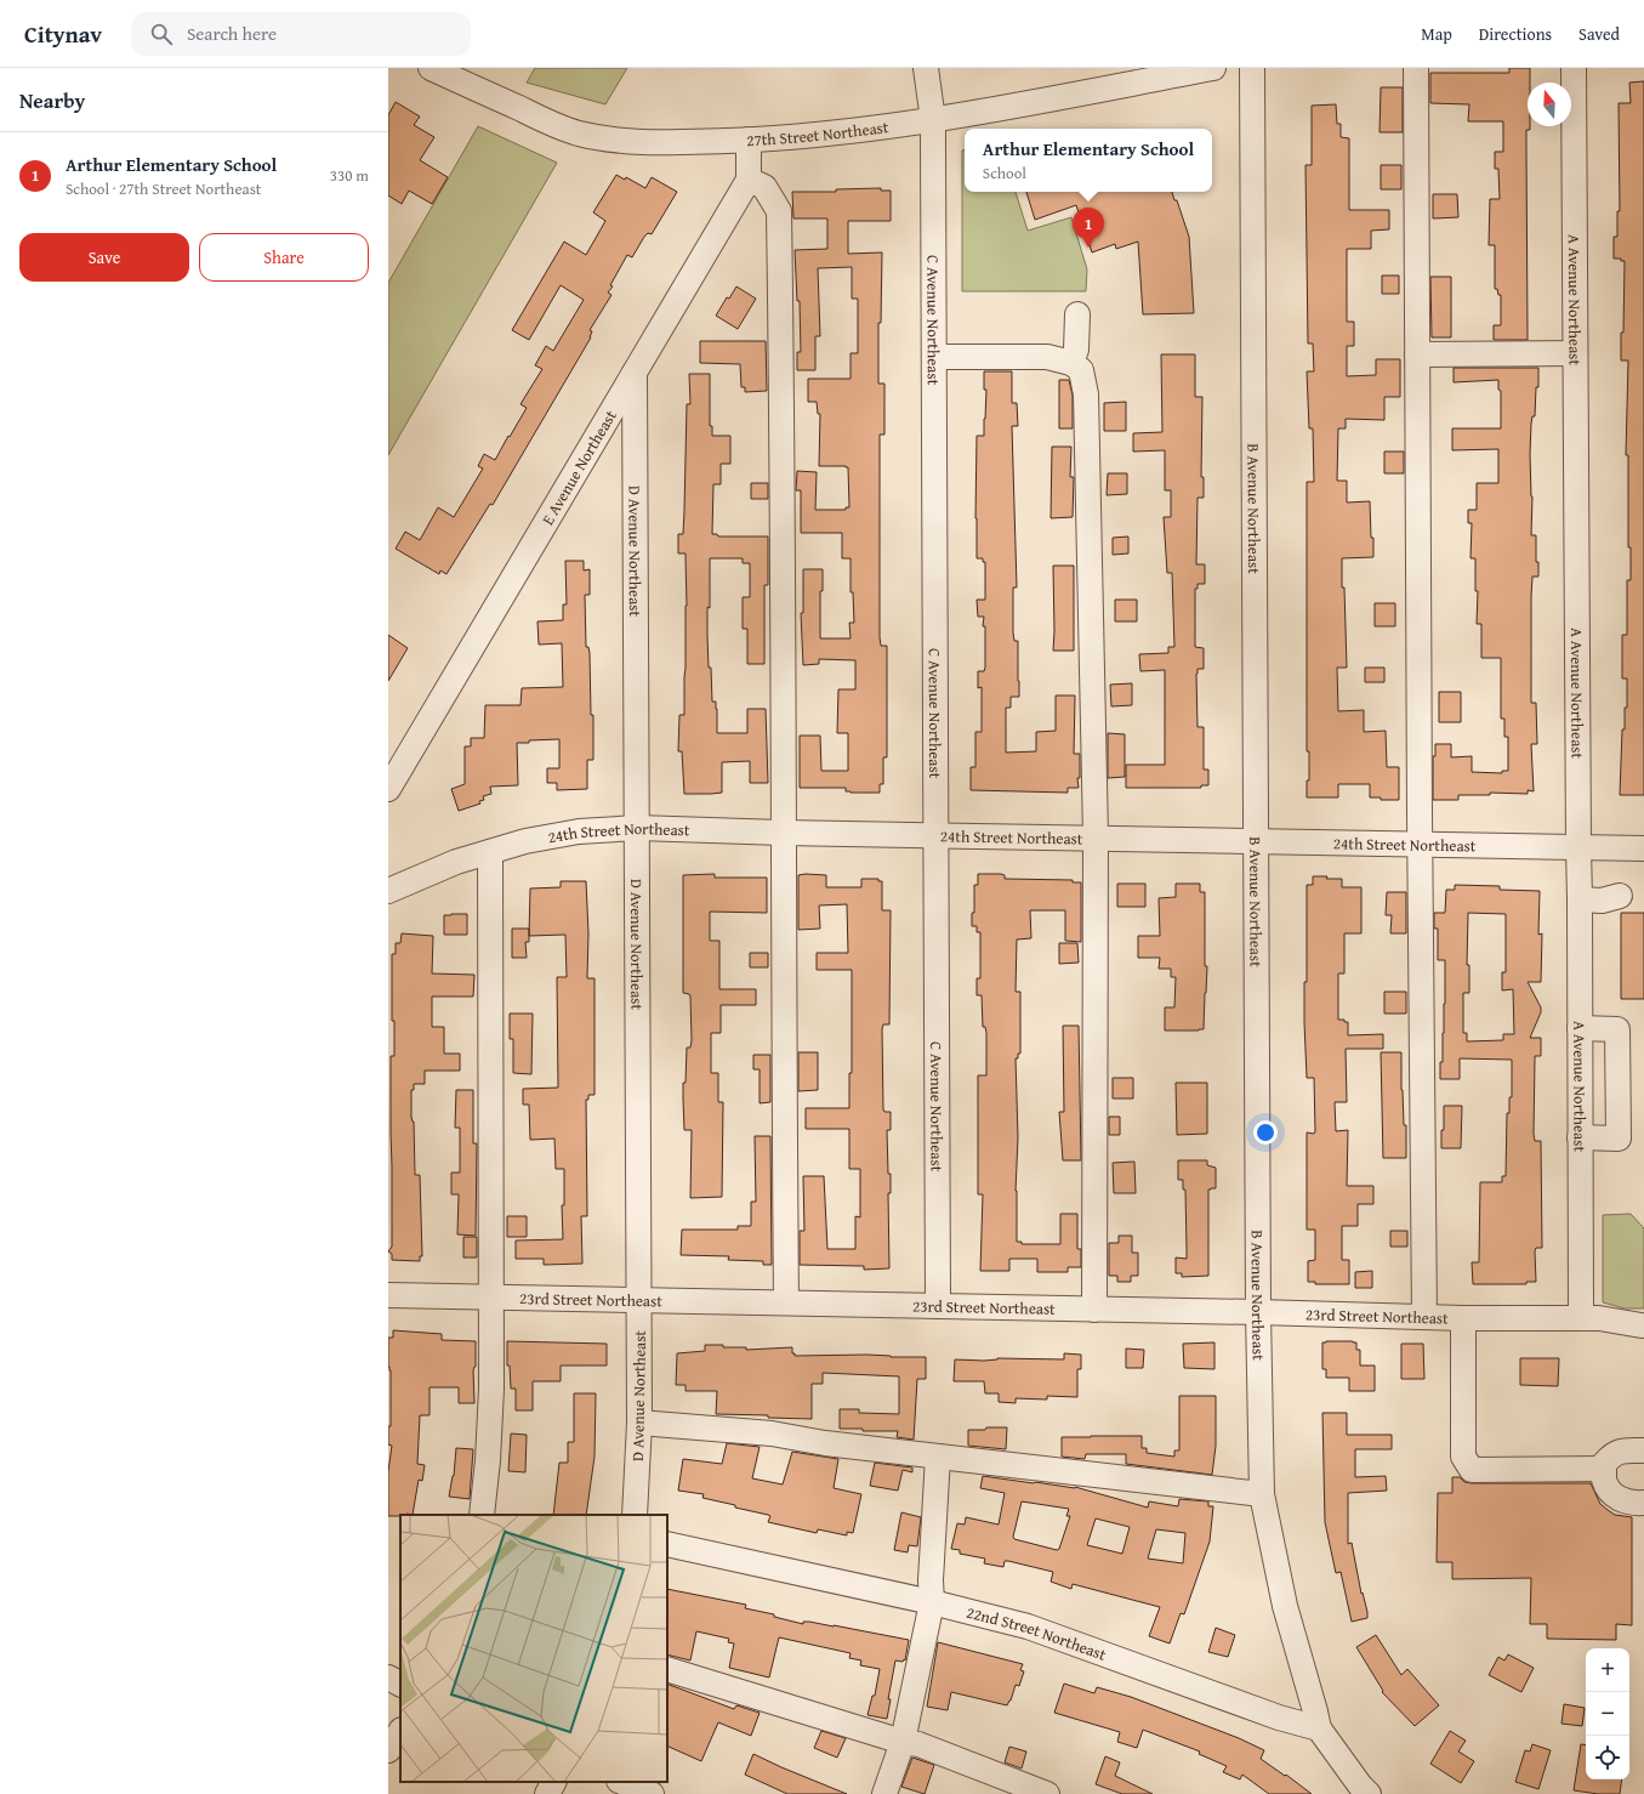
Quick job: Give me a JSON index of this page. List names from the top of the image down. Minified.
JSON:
{"streets":{"street":["27th Street Northeast","A Avenue Northeast","C Avenue Northeast","E Avenue Northeast","B Avenue Northeast","D Avenue Northeast","24th Street Northeast","23rd Street Northeast","22nd Street Northeast"]},"crossings":[["27th Street Northeast","C Avenue Northeast"],["A Avenue Northeast","24th Street Northeast"],["A Avenue Northeast","23rd Street Northeast"],["C Avenue Northeast","24th Street Northeast"],["C Avenue Northeast","23rd Street Northeast"],["E Avenue Northeast","D Avenue Northeast"],["B Avenue Northeast","24th Street Northeast"],["B Avenue Northeast","23rd Street Northeast"],["B Avenue Northeast","22nd Street Northeast"],["D Avenue Northeast","24th Street Northeast"],["D Avenue Northeast","23rd Street Northeast"]],"north":"top","page":{"header":"Citynav","search":"Search here","nav":["Map","Directions","Saved"],"heading":"Nearby","popup":["Arthur Elementary School","School"],"list":[{"mark":"1","name":"Arthur Elementary School","note":"School · 27th Street Northeast","value":"330 m"}],"pins":"1","buttons":["Save","Share"],"map_buttons":["+","−"]}}
